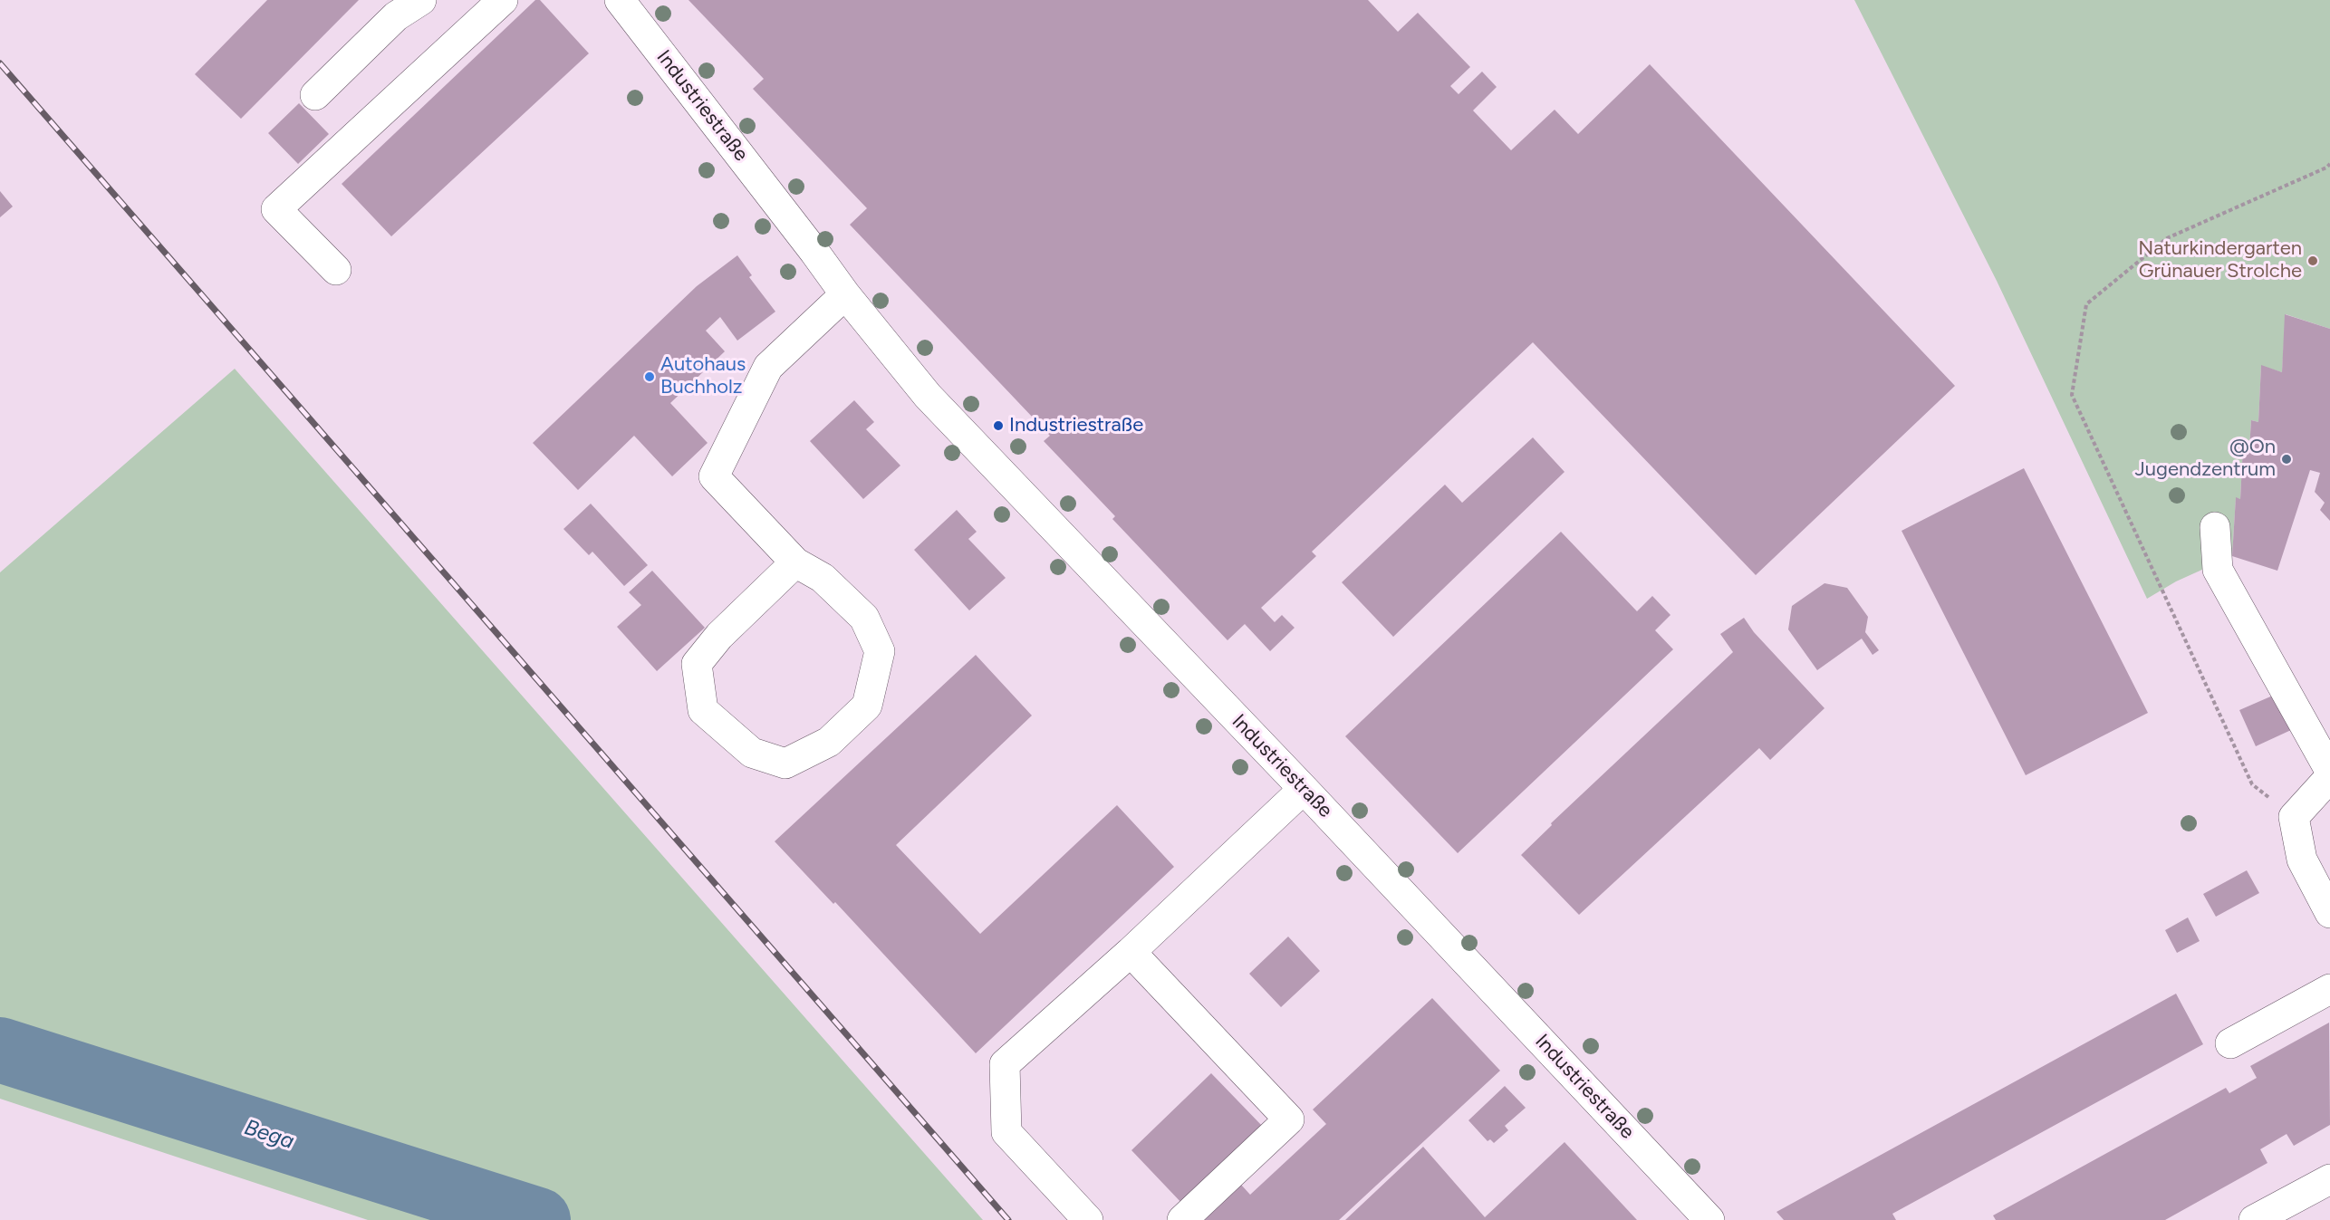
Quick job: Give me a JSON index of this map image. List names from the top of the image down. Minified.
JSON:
{"streets":{"street":["Industriestraße"]},"water":["Bega"],"places":["Naturkindergarten Grünauer Strolche","Autohaus Buchholz","Industriestraße","@On Jugendzentrum"]}
